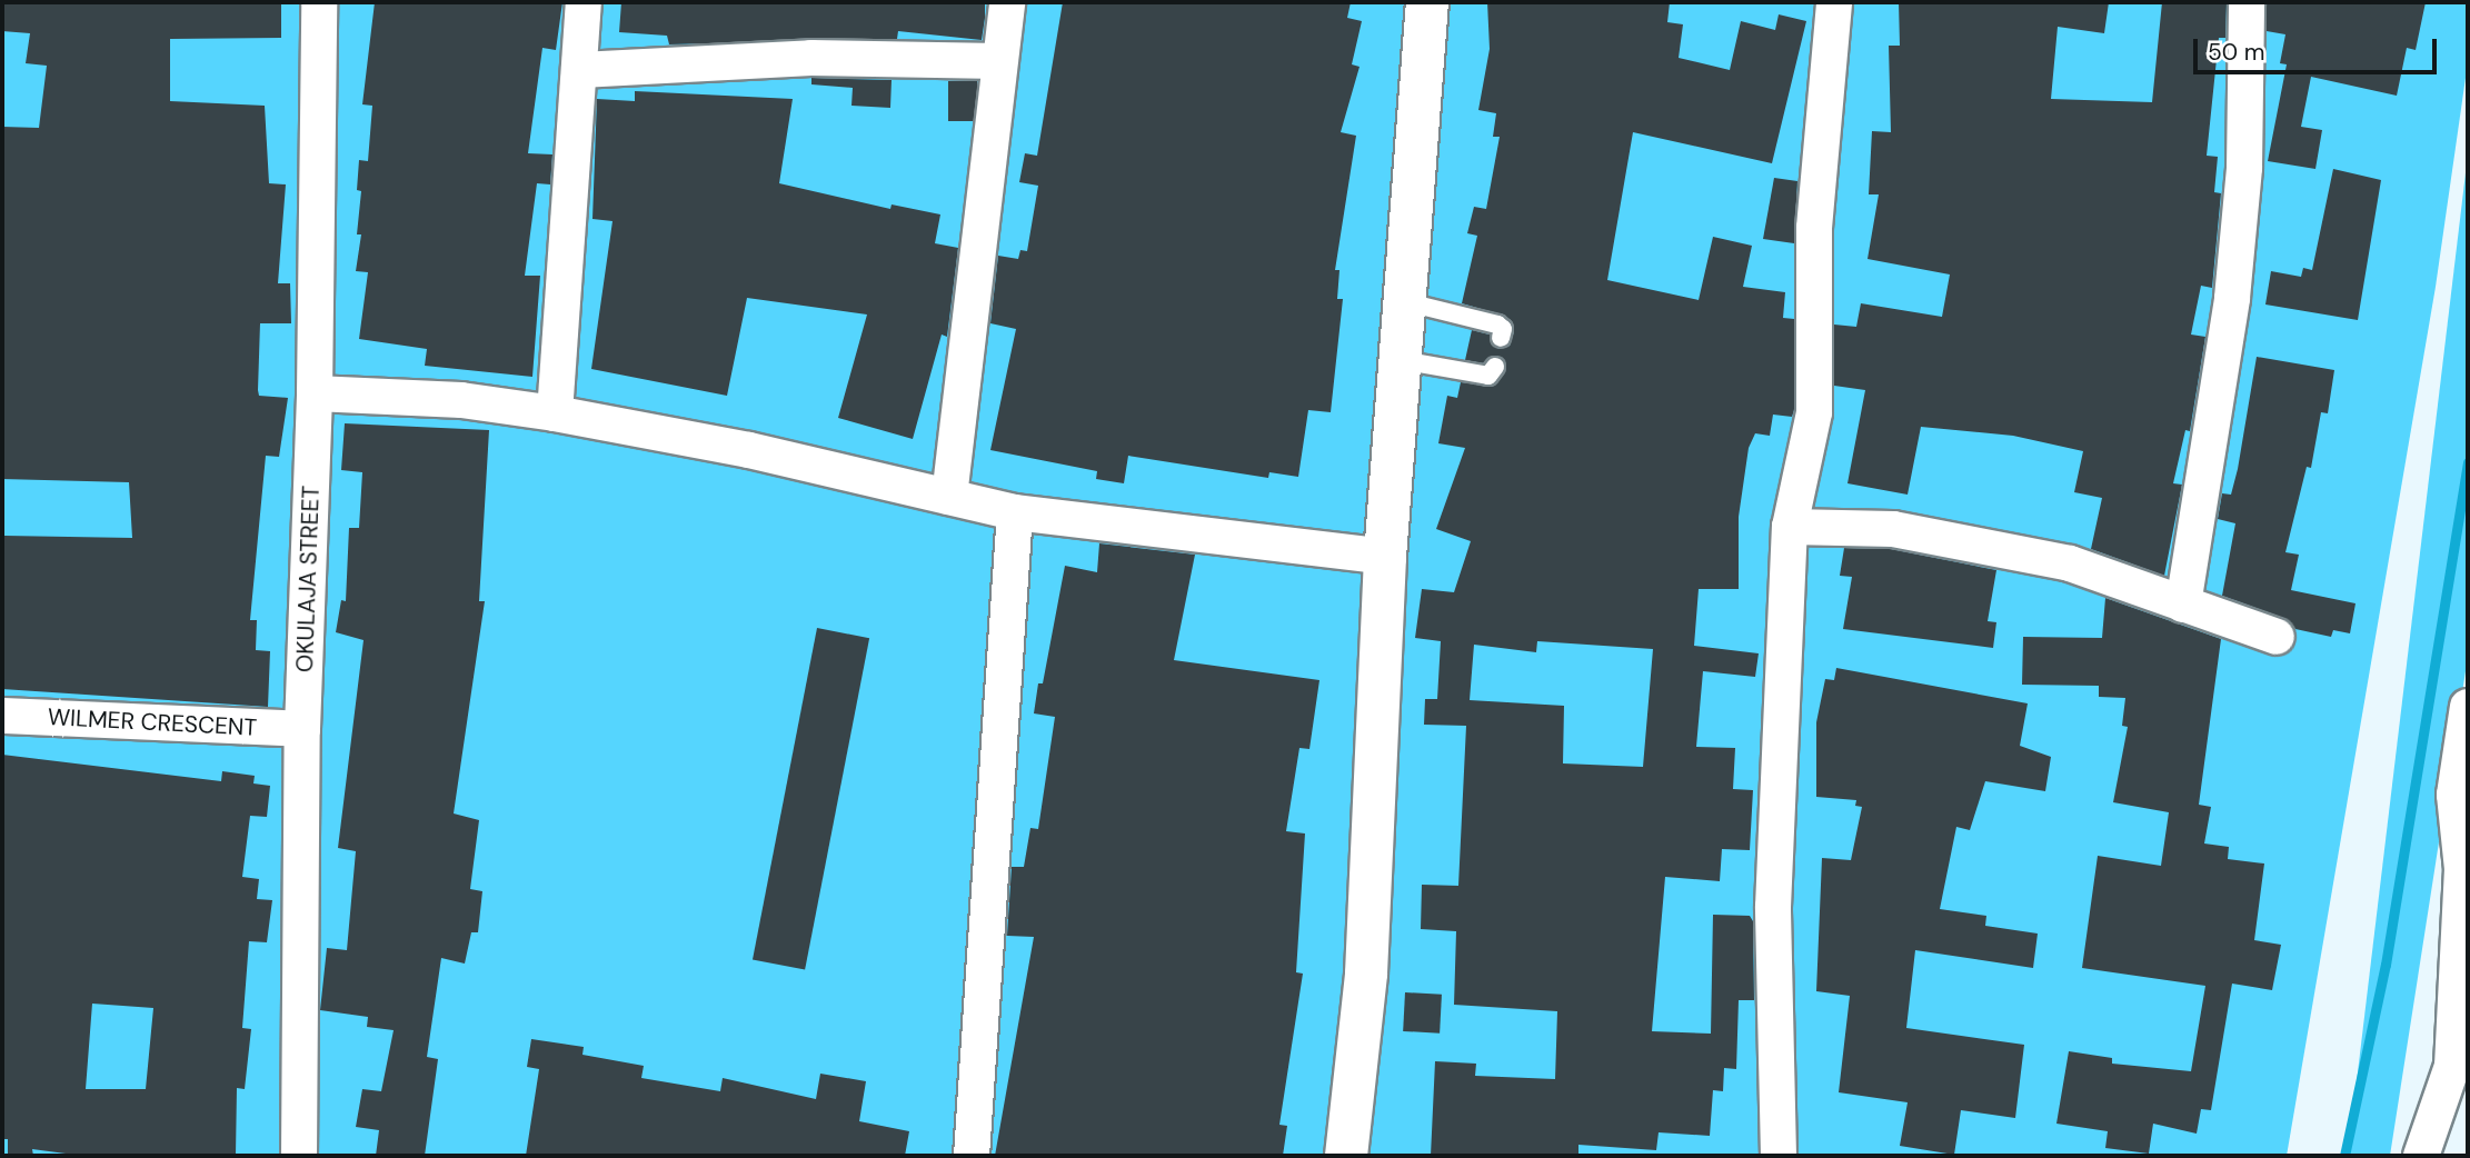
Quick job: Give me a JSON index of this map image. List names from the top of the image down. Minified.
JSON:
{"streets":{"street":["OKULAJA STREET","WILMER CRESCENT"]},"crossings":[["OKULAJA STREET","WILMER CRESCENT"]],"scale_bar":"50 m"}
